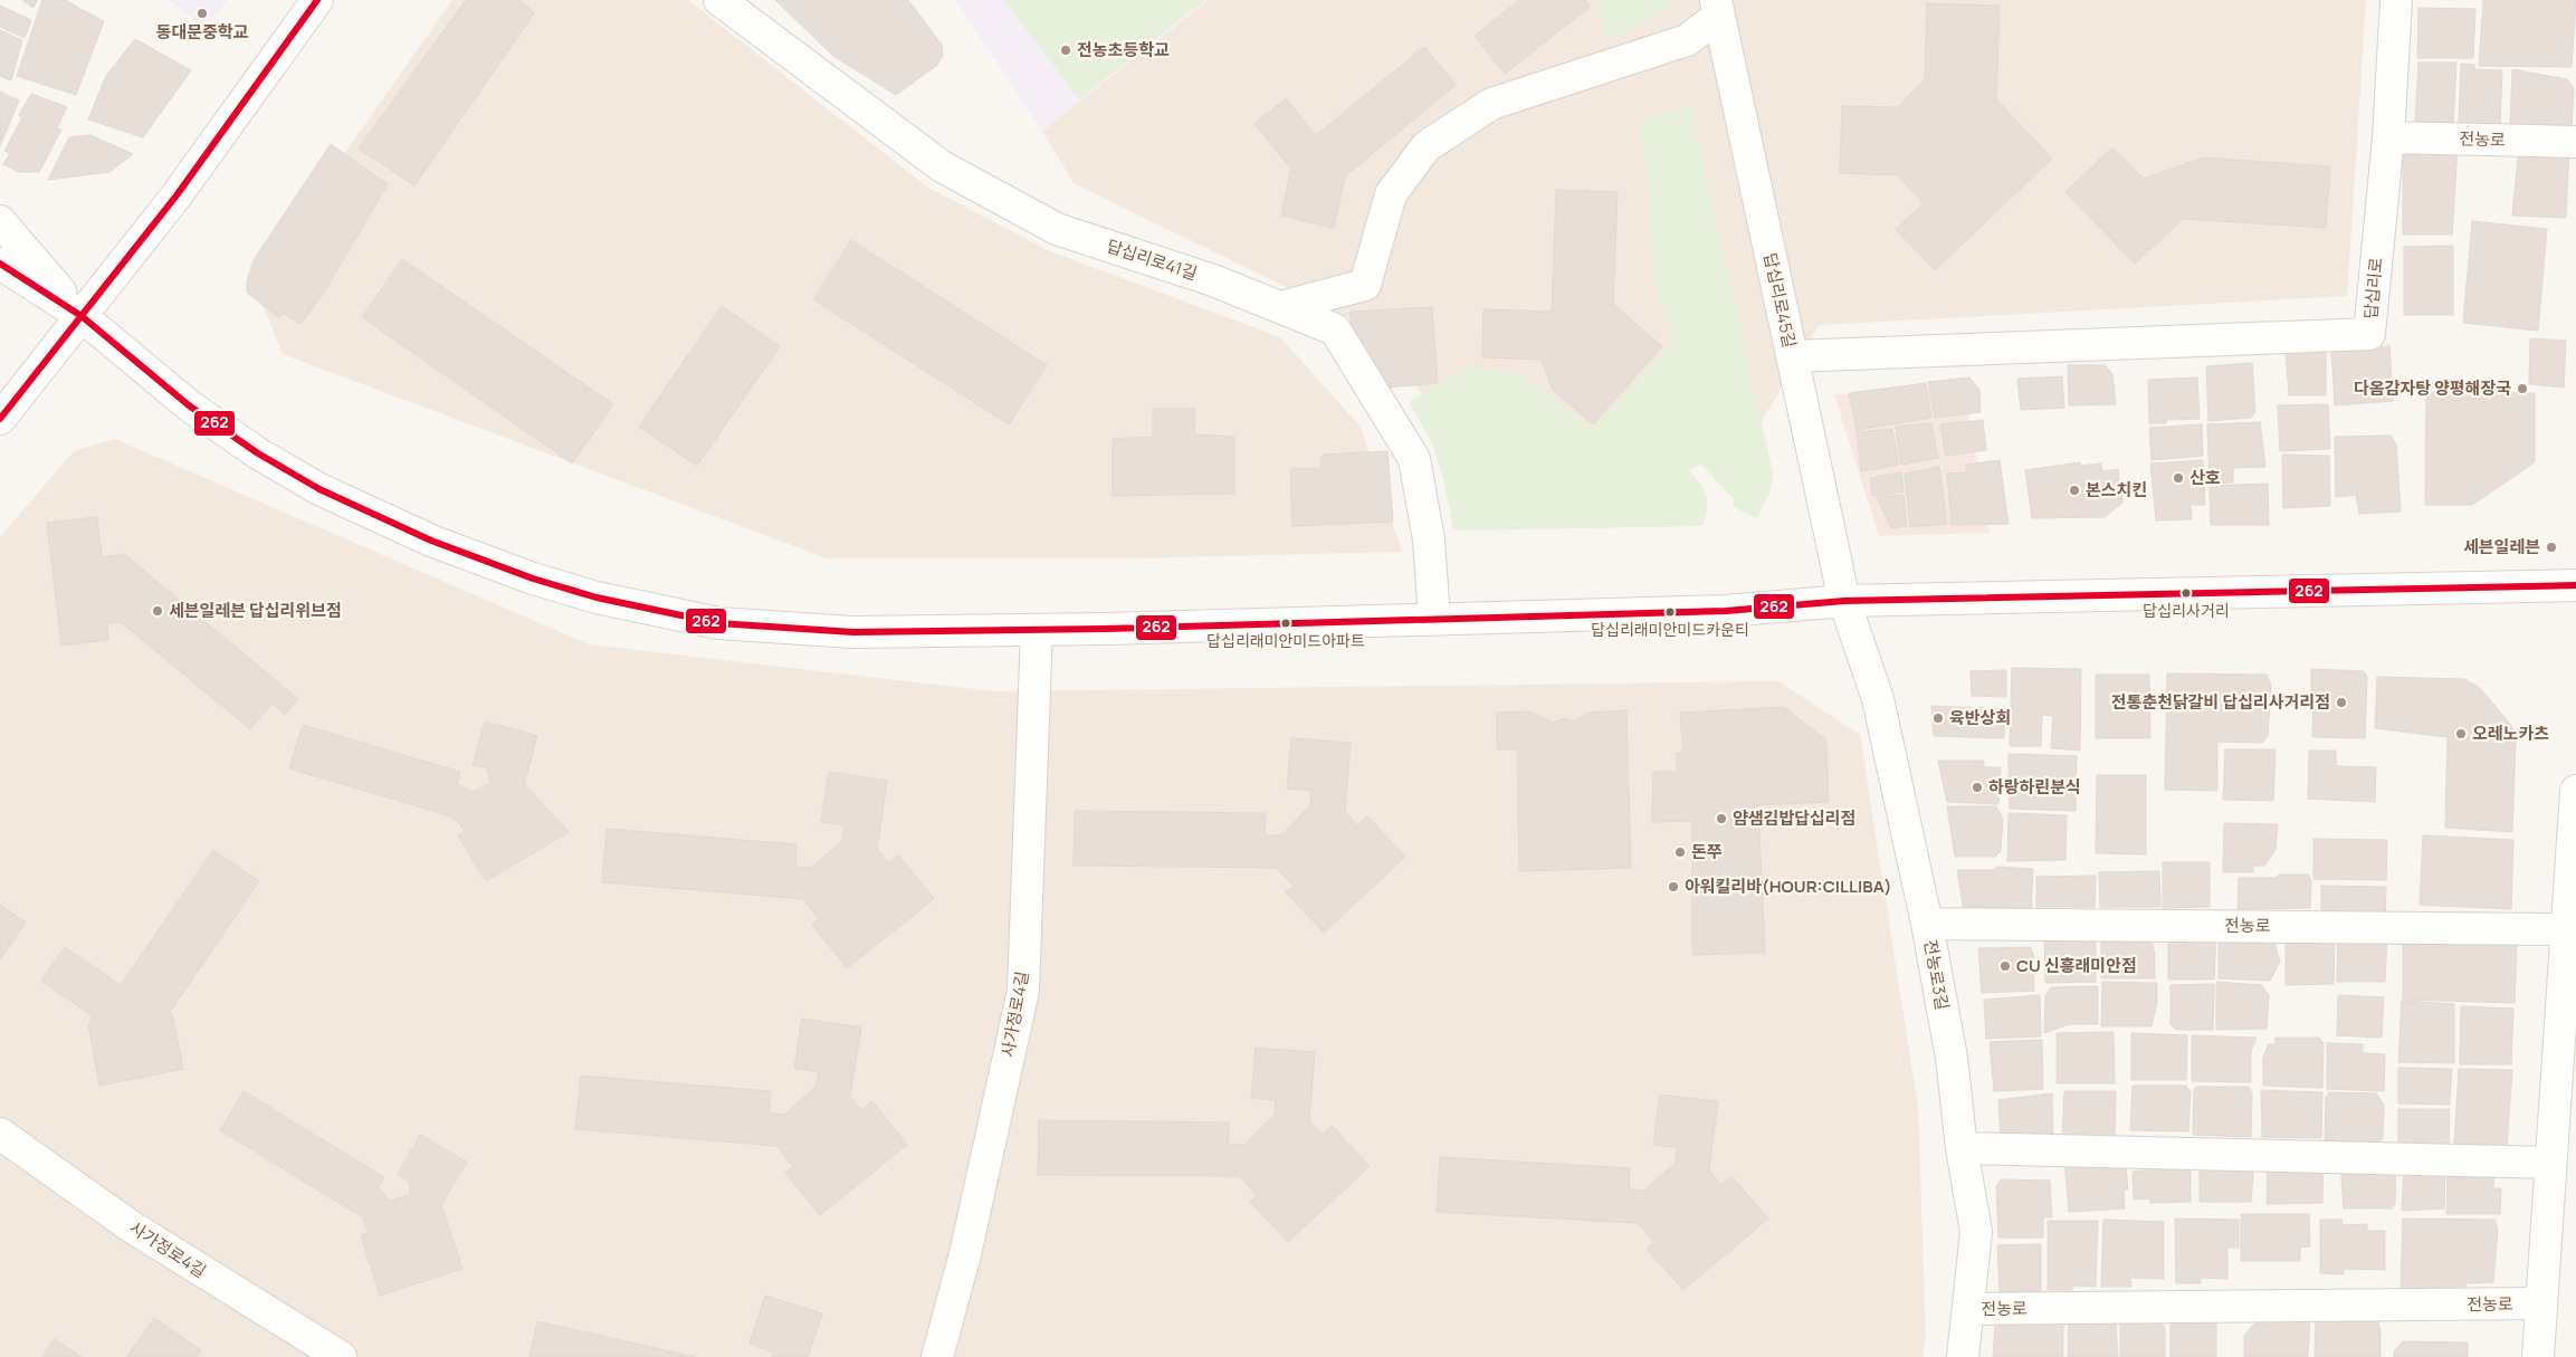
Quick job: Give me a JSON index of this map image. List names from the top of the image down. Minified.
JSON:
{"streets":{"street":["전농로","답십리로41길","답십리로","답십리로45길","전농로3길","사가정로4길"]},"crossings":[["전농로","답십리로"],["전농로","전농로3길"],["답십리로","답십리로45길"],["답십리로45길","전농로3길"]],"places":["동대문중학교","전농초등학교","다옴감자탕 양평해장국","산호","본스치킨","세븐일레븐","답십리사거리","세븐일레븐 답십리위브점","답십리래미안미드카운티","답십리래미안미드아파트","전통춘천닭갈비 답십리사거리점","육반상회","오레노카츠","하랑하린분식","얌샘김밥답십리점","돈쭈","아워킬리바(HOUR:CILLIBA)","CU 신흥래미안점"],"lines":["transit line 262"]}
